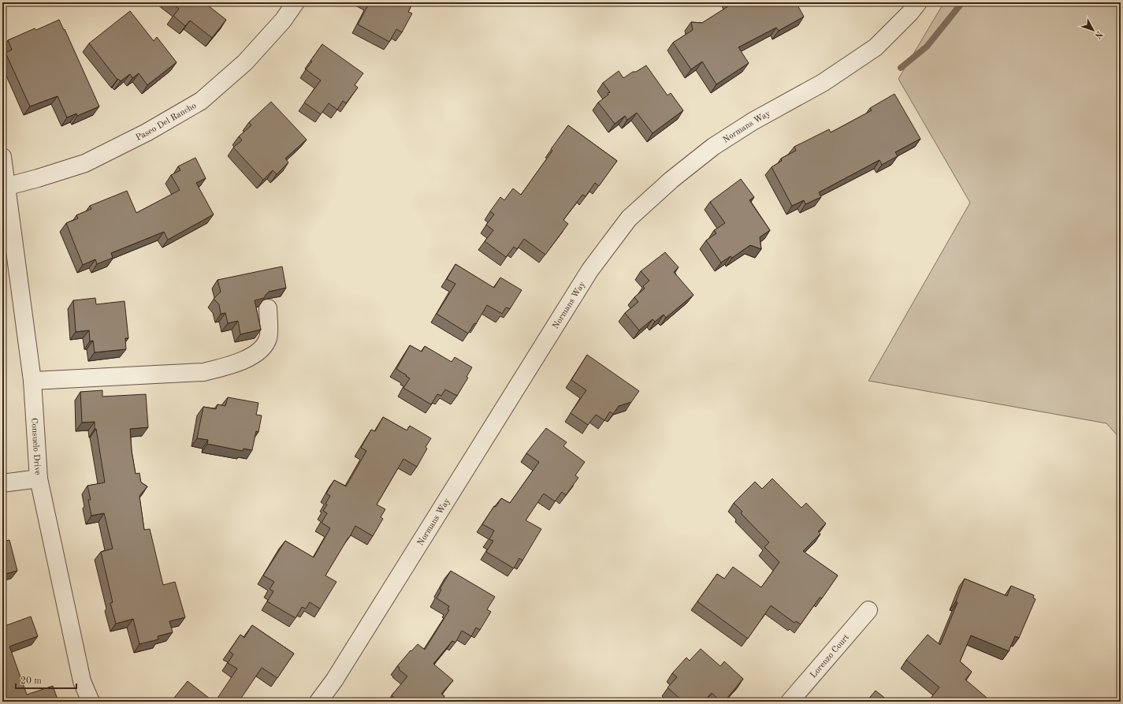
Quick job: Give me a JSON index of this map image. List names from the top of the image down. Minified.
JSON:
{"streets":{"street":["Paseo Del Rancho","Normans Way","Consuelo Drive","Lorenzo Court"]},"crossings":[["Paseo Del Rancho","Consuelo Drive"]],"scale_bar":"20 m","north":"bottom right"}
